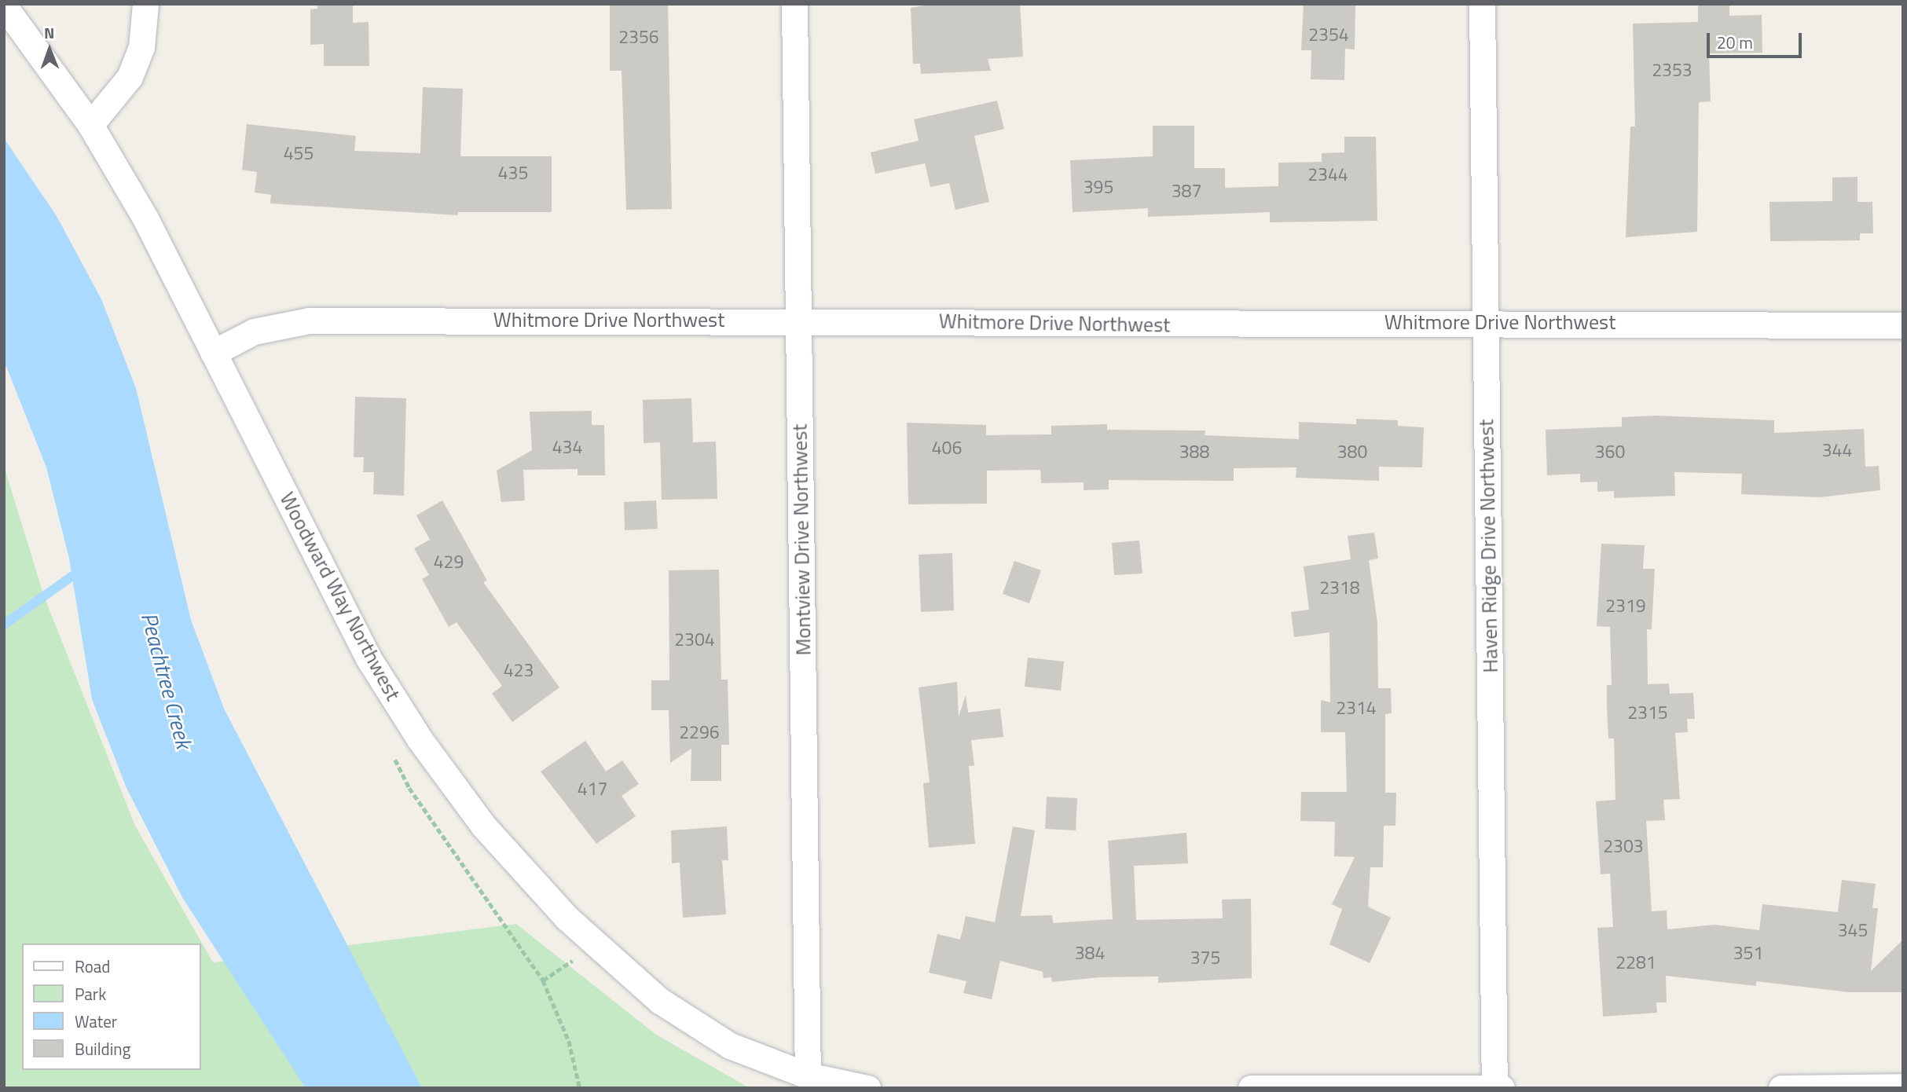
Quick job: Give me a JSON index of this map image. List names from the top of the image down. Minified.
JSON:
{"streets":{"street":["Whitmore Drive Northwest","Montview Drive Northwest","Haven Ridge Drive Northwest","Woodward Way Northwest"]},"crossings":[["Whitmore Drive Northwest","Montview Drive Northwest"],["Whitmore Drive Northwest","Haven Ridge Drive Northwest"],["Whitmore Drive Northwest","Woodward Way Northwest"],["Montview Drive Northwest","Woodward Way Northwest"]],"water":["Peachtree Creek"],"house_numbers":["2354","2356","2353","455","435","2344","395","387","434","406","344","388","380","360","429","2318","2319","2304","423","2314","2315","2296","417","2303","345","384","351","375","2281"],"legend":["Road","Park","Water","Building"],"scale_bar":"20 m","north":"top"}
